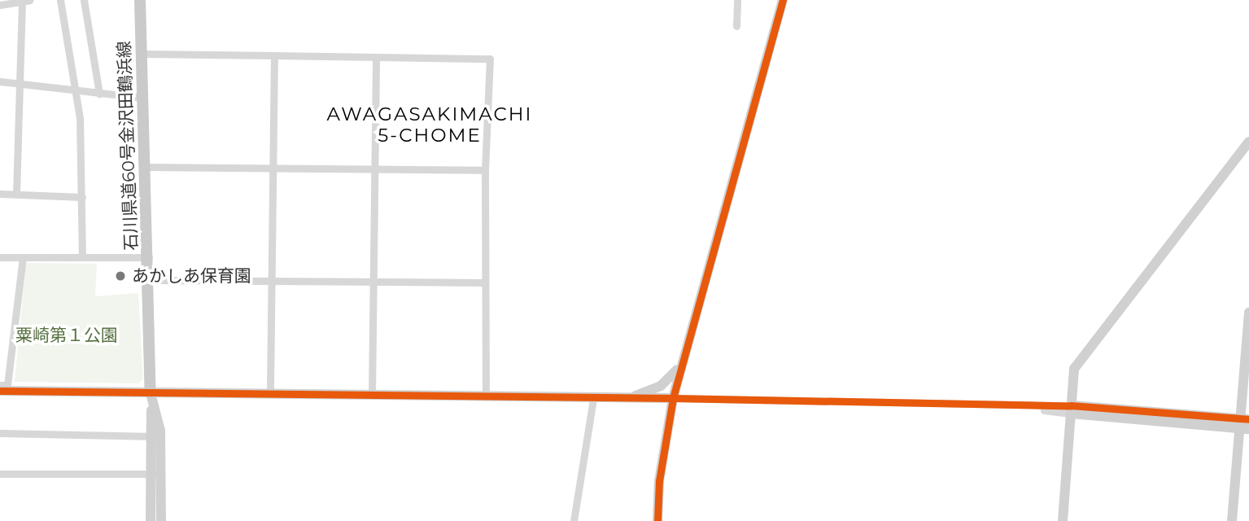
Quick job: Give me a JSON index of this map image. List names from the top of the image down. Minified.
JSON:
{"streets":{"main road":["石川県道60号金沢田鶴浜線"]},"districts":["AWAGASAKIMACHI 5-CHOME"],"parks":["粟崎第１公園"],"places":["あかしあ保育園"]}
